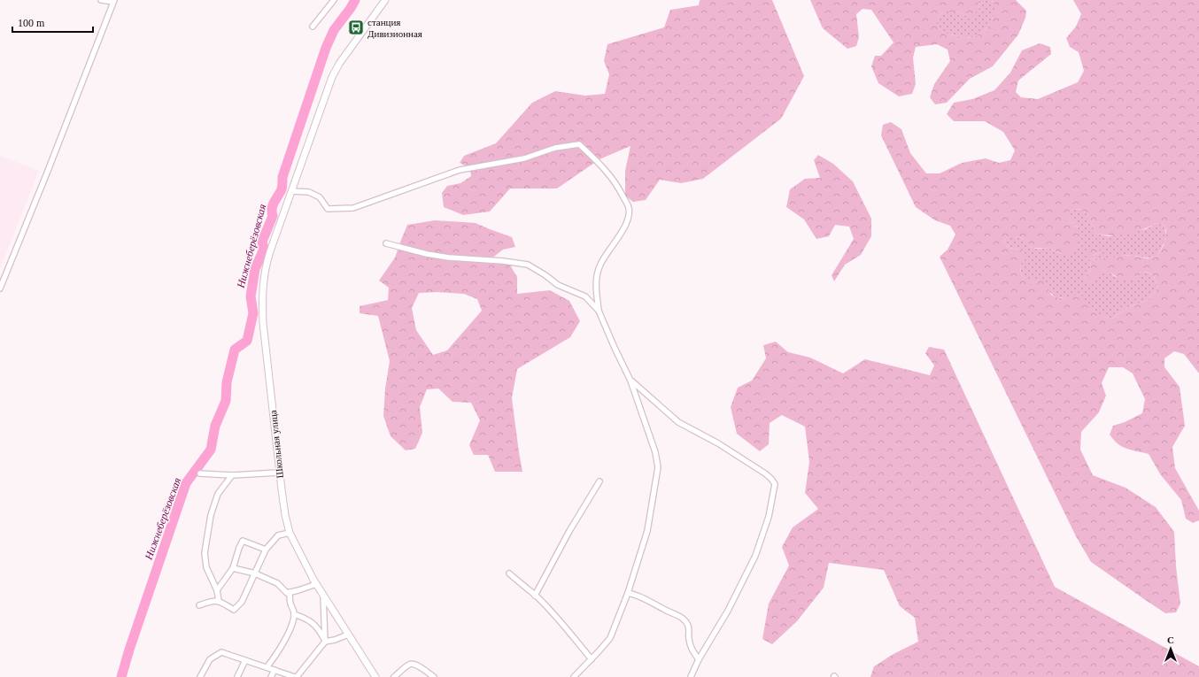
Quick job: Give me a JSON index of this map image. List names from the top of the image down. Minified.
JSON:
{"streets":{"street":["Школьная улица"]},"water":["Нижнеберёзовская"],"places":{"bus stop":["станция Дивизионная"]},"scale_bar":"100 m","north":"top"}
